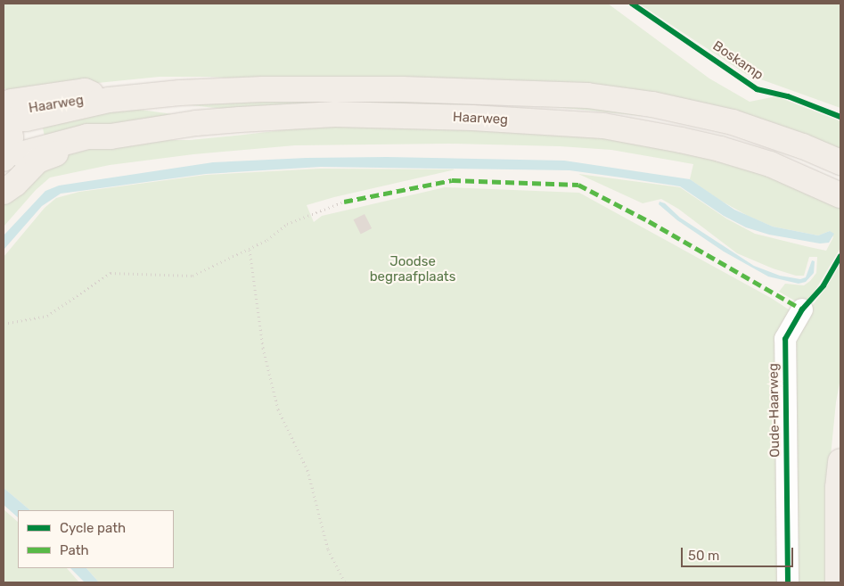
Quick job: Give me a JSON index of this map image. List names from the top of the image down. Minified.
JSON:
{"streets":{"main road":["Haarweg"],"street":["Oude-Haarweg"],"cycle path":["Boskamp"]},"parks":["Joodse begraafplaats"],"legend":["Cycle path","Path"],"scale_bar":"50 m"}
